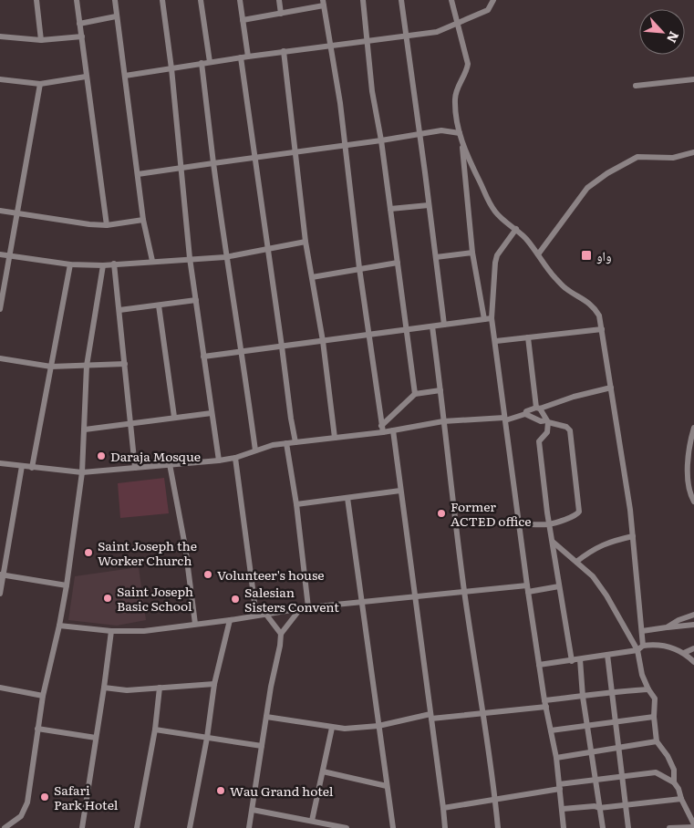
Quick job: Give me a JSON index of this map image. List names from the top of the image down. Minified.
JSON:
{"places":{"transit":["واو"],"other":["Daraja Mosque","Former ACTED office","Saint Joseph the Worker Church","Volunteer's house","Saint Joseph Basic School","Salesian Sisters Convent","Wau Grand hotel","Safari Park Hotel"]},"north":"bottom right"}
